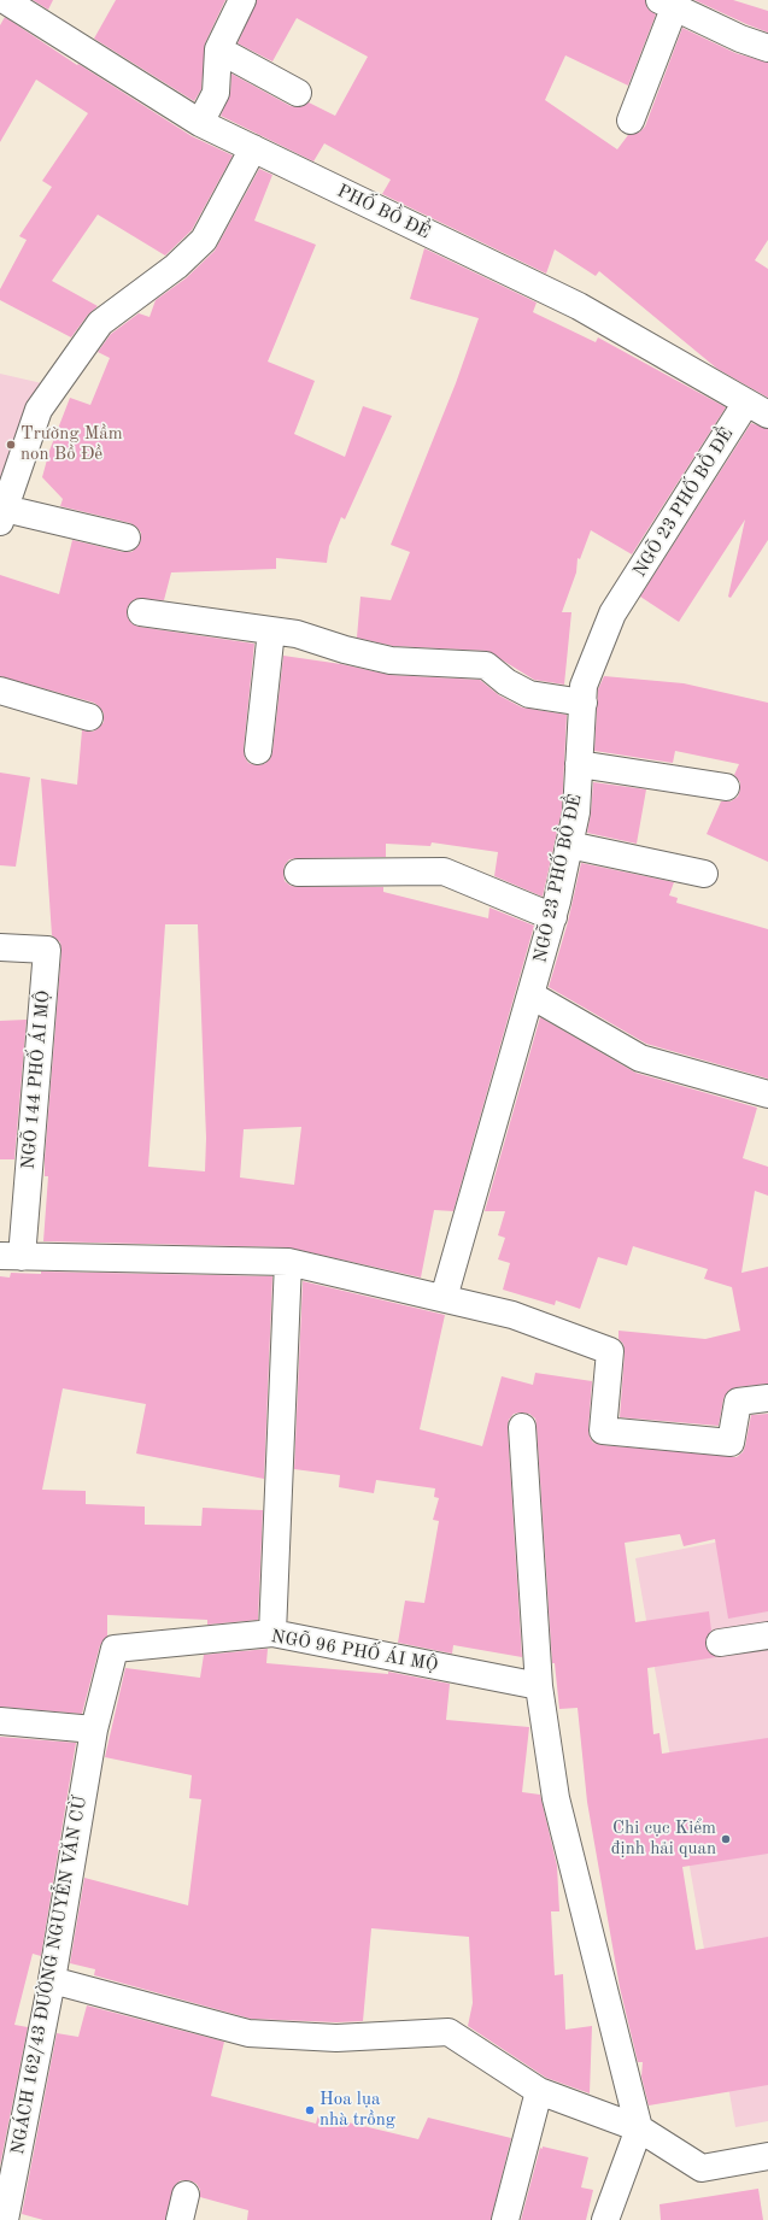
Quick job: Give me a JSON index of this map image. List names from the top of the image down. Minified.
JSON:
{"streets":{"street":["PHỐ BỒ ĐỀ","NGÕ 23 PHỐ BỒ ĐỀ","NGÕ 144 PHỐ ÁI MỘ","NGÕ 96 PHỐ ÁI MỘ","NGÁCH 162/43 ĐƯỜNG NGUYỄN VĂN CỪ"]},"crossings":[["PHỐ BỒ ĐỀ","NGÕ 23 PHỐ BỒ ĐỀ"],["NGÕ 96 PHỐ ÁI MỘ","NGÁCH 162/43 ĐƯỜNG NGUYỄN VĂN CỪ"]],"places":["Trường Mầm non Bồ Đề","Chi cục Kiểm định hải quan","Hoa lụa nhà trồng"]}
